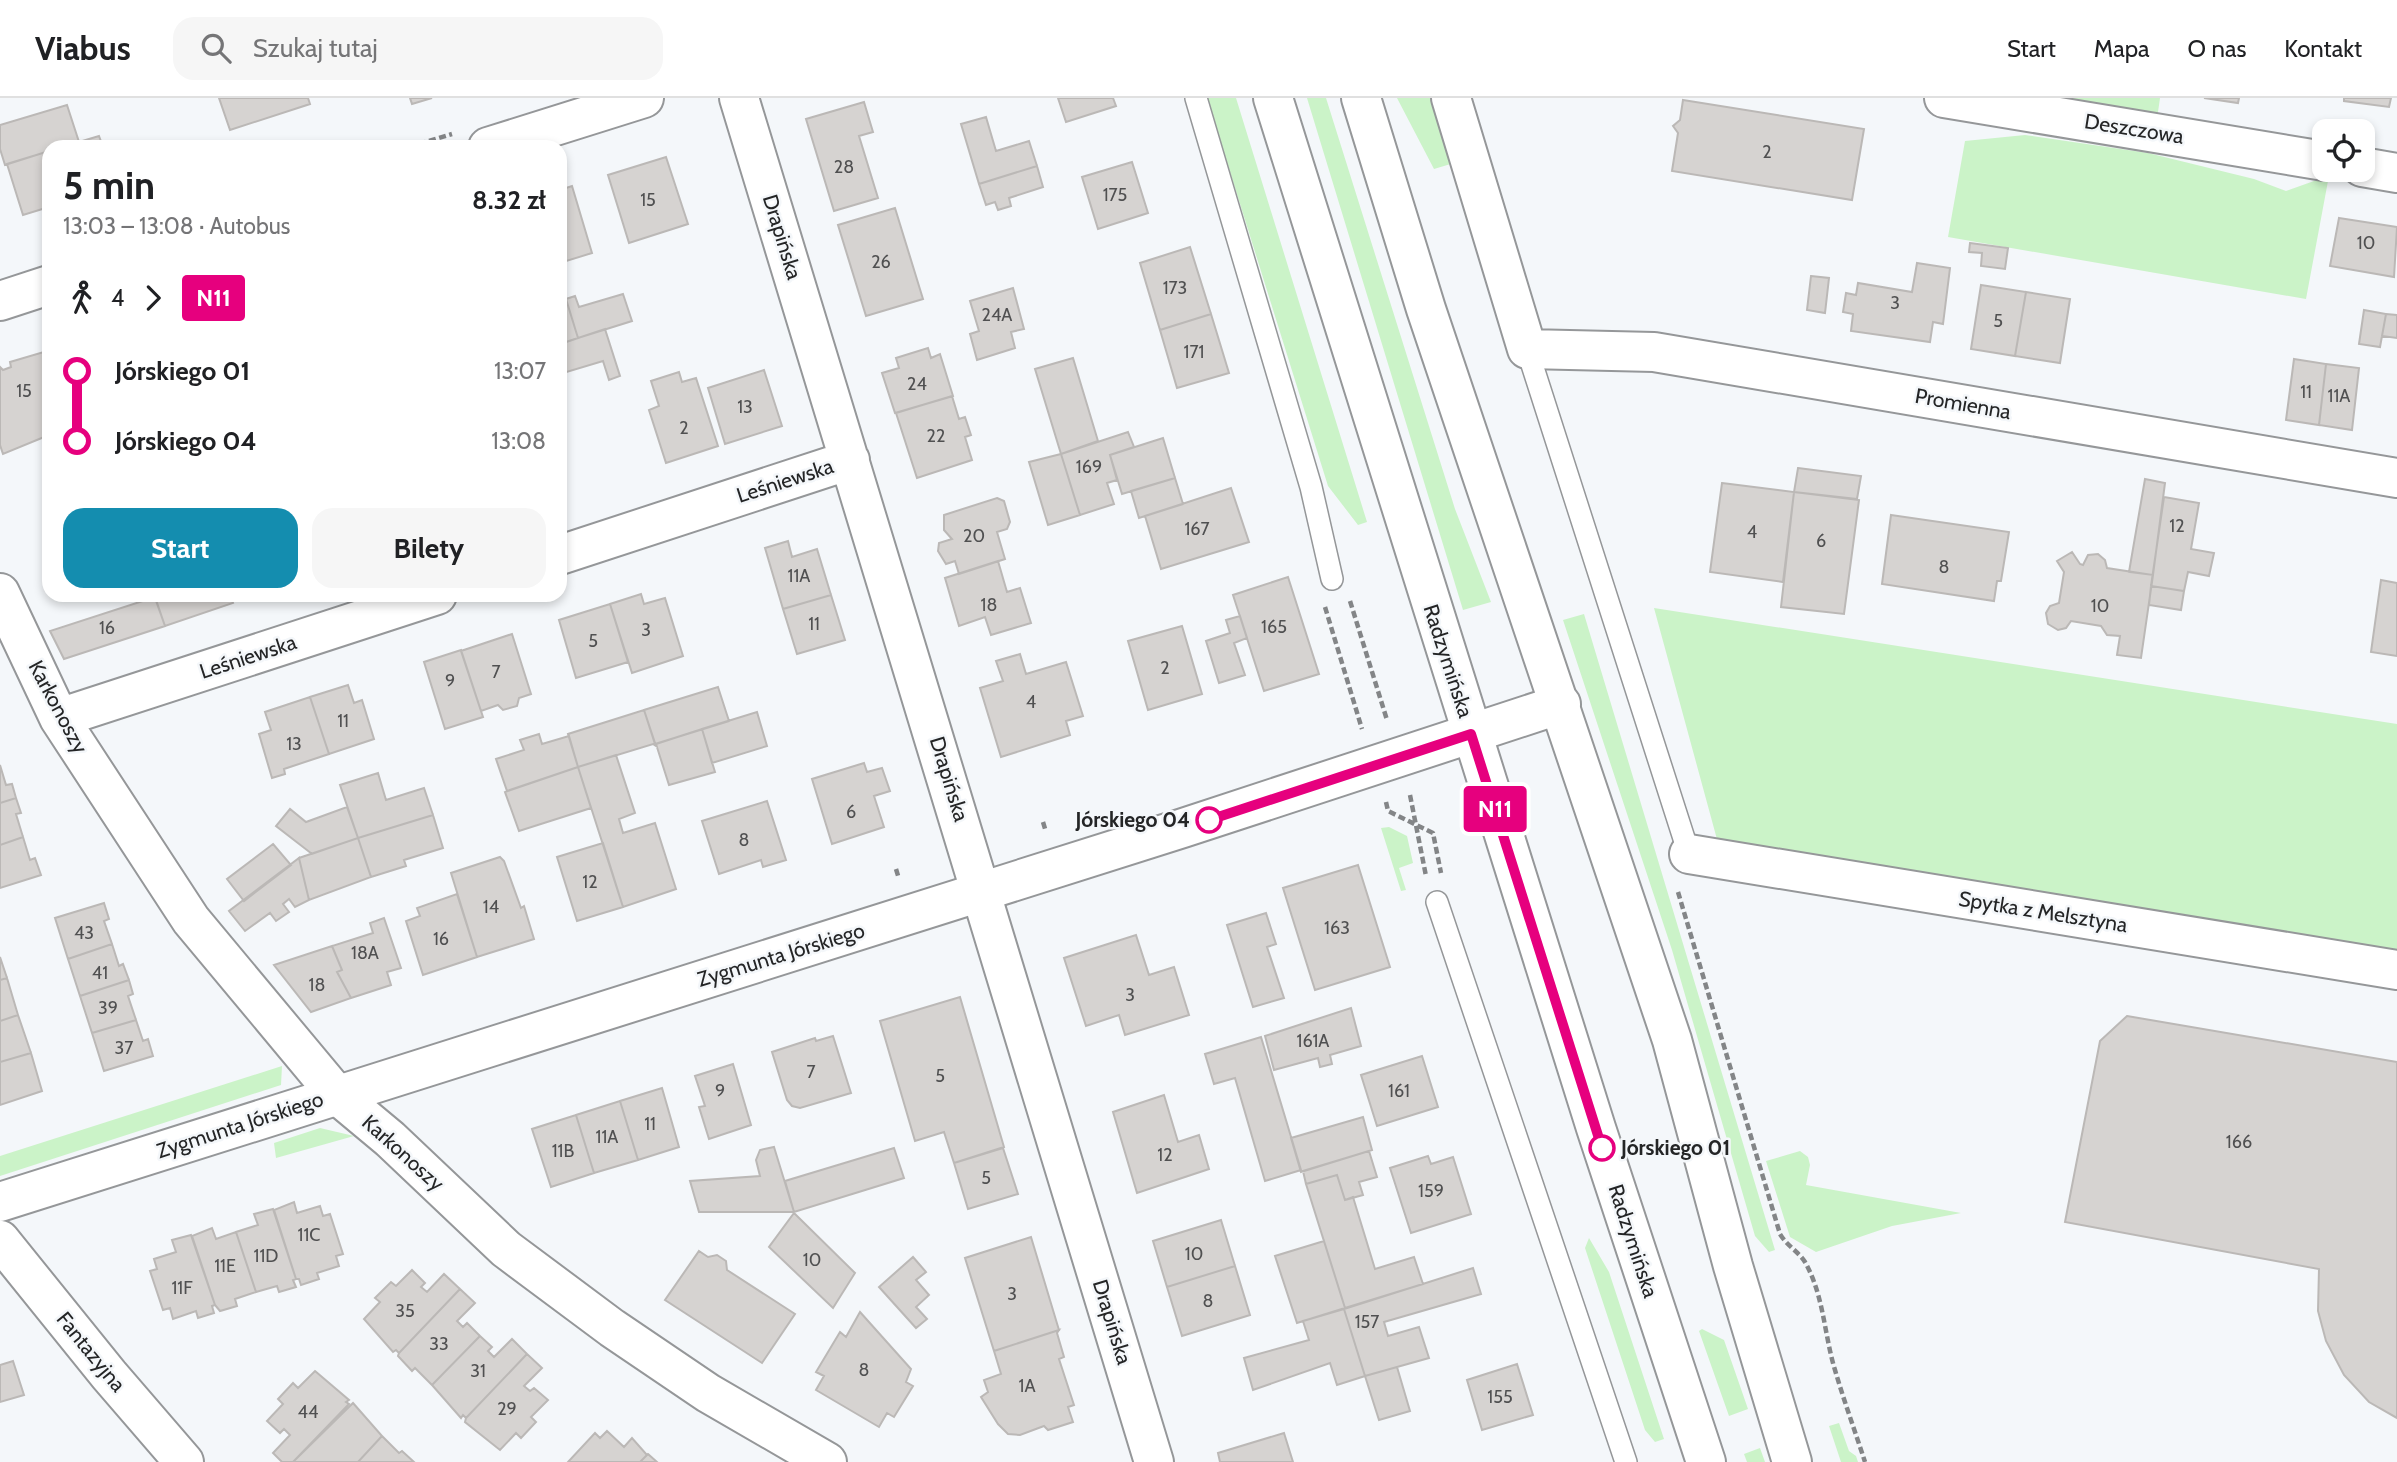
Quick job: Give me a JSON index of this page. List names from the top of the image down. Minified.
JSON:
{"streets":{"street":["Deszczowa","Drapińska","Promienna","Leśniewska","Radzymińska","Karkonoszy","Spytka z Melsztyna","Zygmunta Jórskiego","Fantazyjna"]},"crossings":[["Drapińska","Leśniewska"],["Drapińska","Zygmunta Jórskiego"],["Leśniewska","Karkonoszy"],["Radzymińska","Zygmunta Jórskiego"],["Karkonoszy","Zygmunta Jórskiego"]],"places":["Jórskiego 04","Jórskiego 01"],"lines":["bus line N11"],"house_numbers":["2","28","175","15","10","26","173","3","24A","5","171","24","15","11","11A","13","2","22","169","12","167","4","20","6","8","11A","18","10","11","165","16","3","5","2","7","9","4","11","13","6","8","12","14","163","43","16","18A","41","18","3","39","161A","37","7","5","9","161","11","11A","166","11B","12","5","159","11C","10","11D","10","11E","11F","3","8","35","157","33","8","31","1A","155","29","44"],"page":{"header":"Viabus","search":"Szukaj tutaj","nav":["Start","Mapa","O nas","Kontakt"],"on_map":"N11","heading":["5 min","13:03 – 13:08 · Autobus","8.32 zł"],"legs":["4","N11"],"list":[{"name":"Jórskiego 01","value":"13:07"},{"name":"Jórskiego 04","value":"13:08"}],"buttons":["Start","Bilety"]}}
